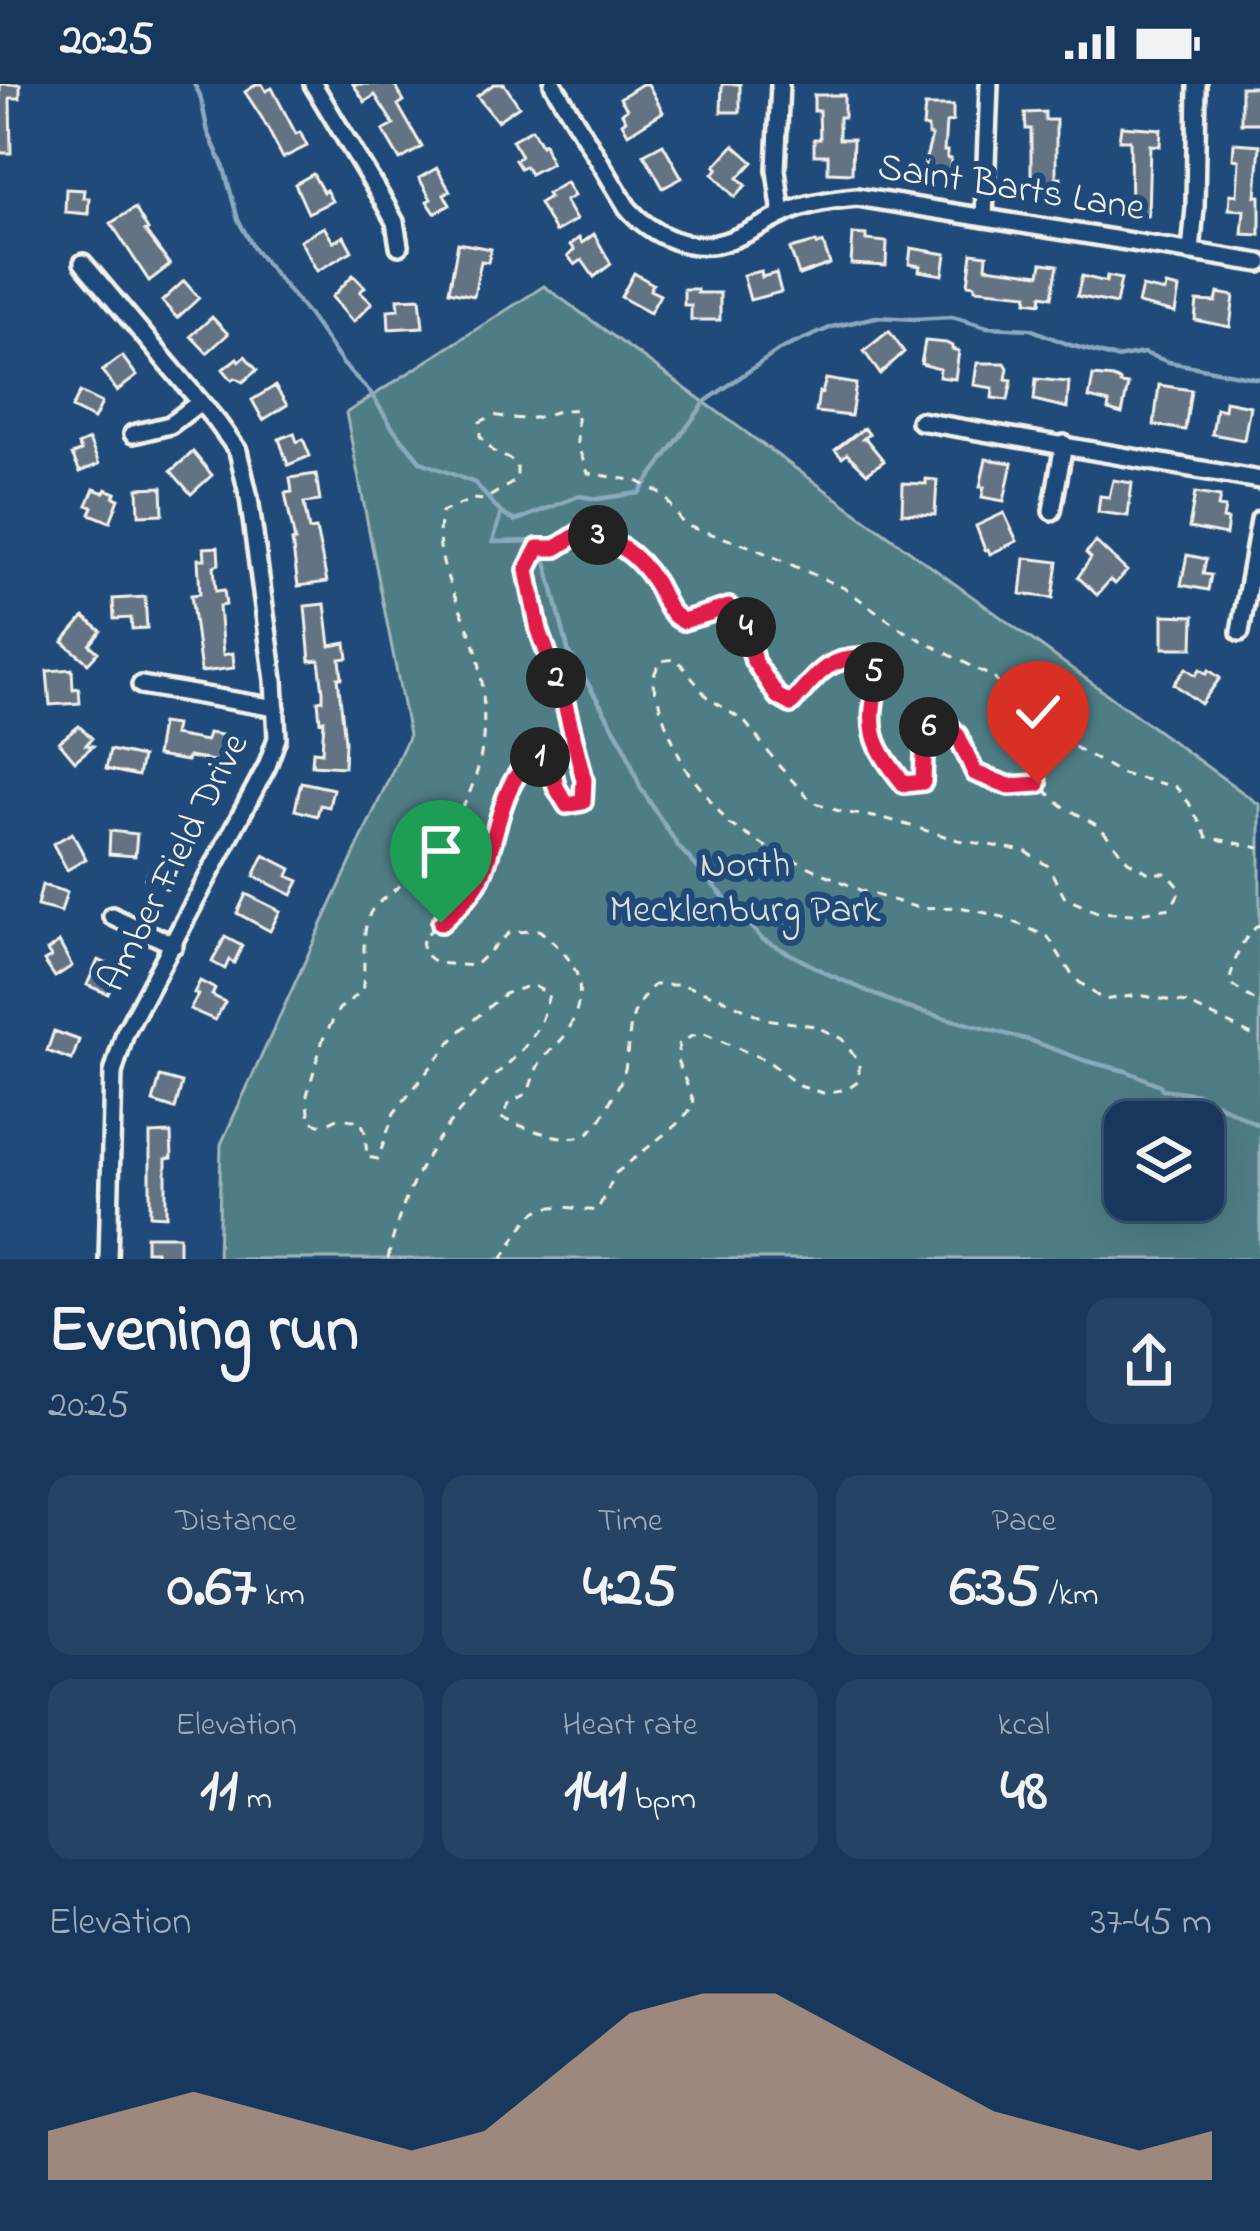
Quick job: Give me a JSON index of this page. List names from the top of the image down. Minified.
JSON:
{"streets":{"street":["Saint Barts Lane","Amber Field Drive"]},"parks":["North Mecklenburg Park"],"page":{"status":"20:25","pins":["3","4","5","2","6","1"],"heading":["Evening run","20:25"],"stats":[["Distance","0.67 km"],["Time","4:25"],["Pace","6:35 /km"],["Elevation","11 m"],["Heart rate","141 bpm"],["kcal","48"]],"chart":["Elevation","37–45 m"]}}
